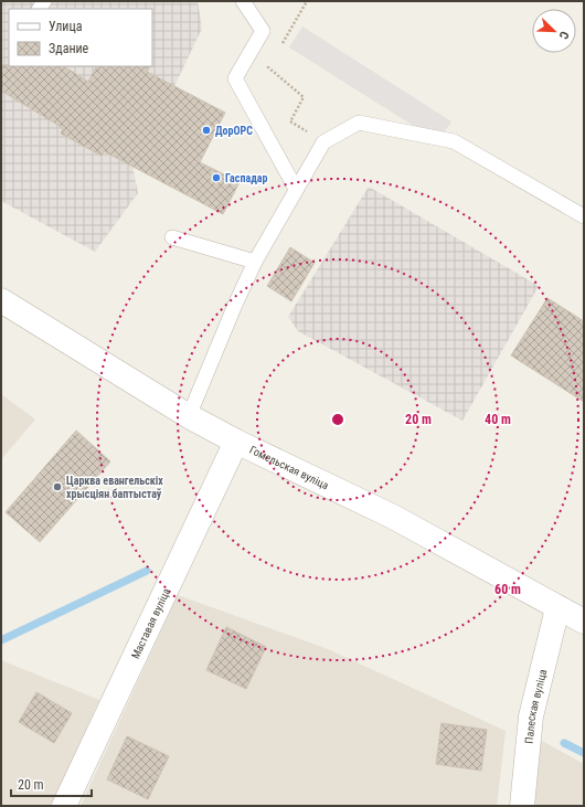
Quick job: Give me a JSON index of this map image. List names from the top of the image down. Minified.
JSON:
{"streets":{"street":["Гомельская вуліца","Маставая вуліца","Палеская вуліца"]},"crossings":[["Гомельская вуліца","Маставая вуліца"],["Гомельская вуліца","Палеская вуліца"]],"places":["ДорОРС","Гаспадар","Царква евангельскіх хрысціян баптыстаў"],"legend":["Улица","Здание"],"scale_bar":"20 m","north":"bottom right","rings":["20 m","40 m","60 m"]}
